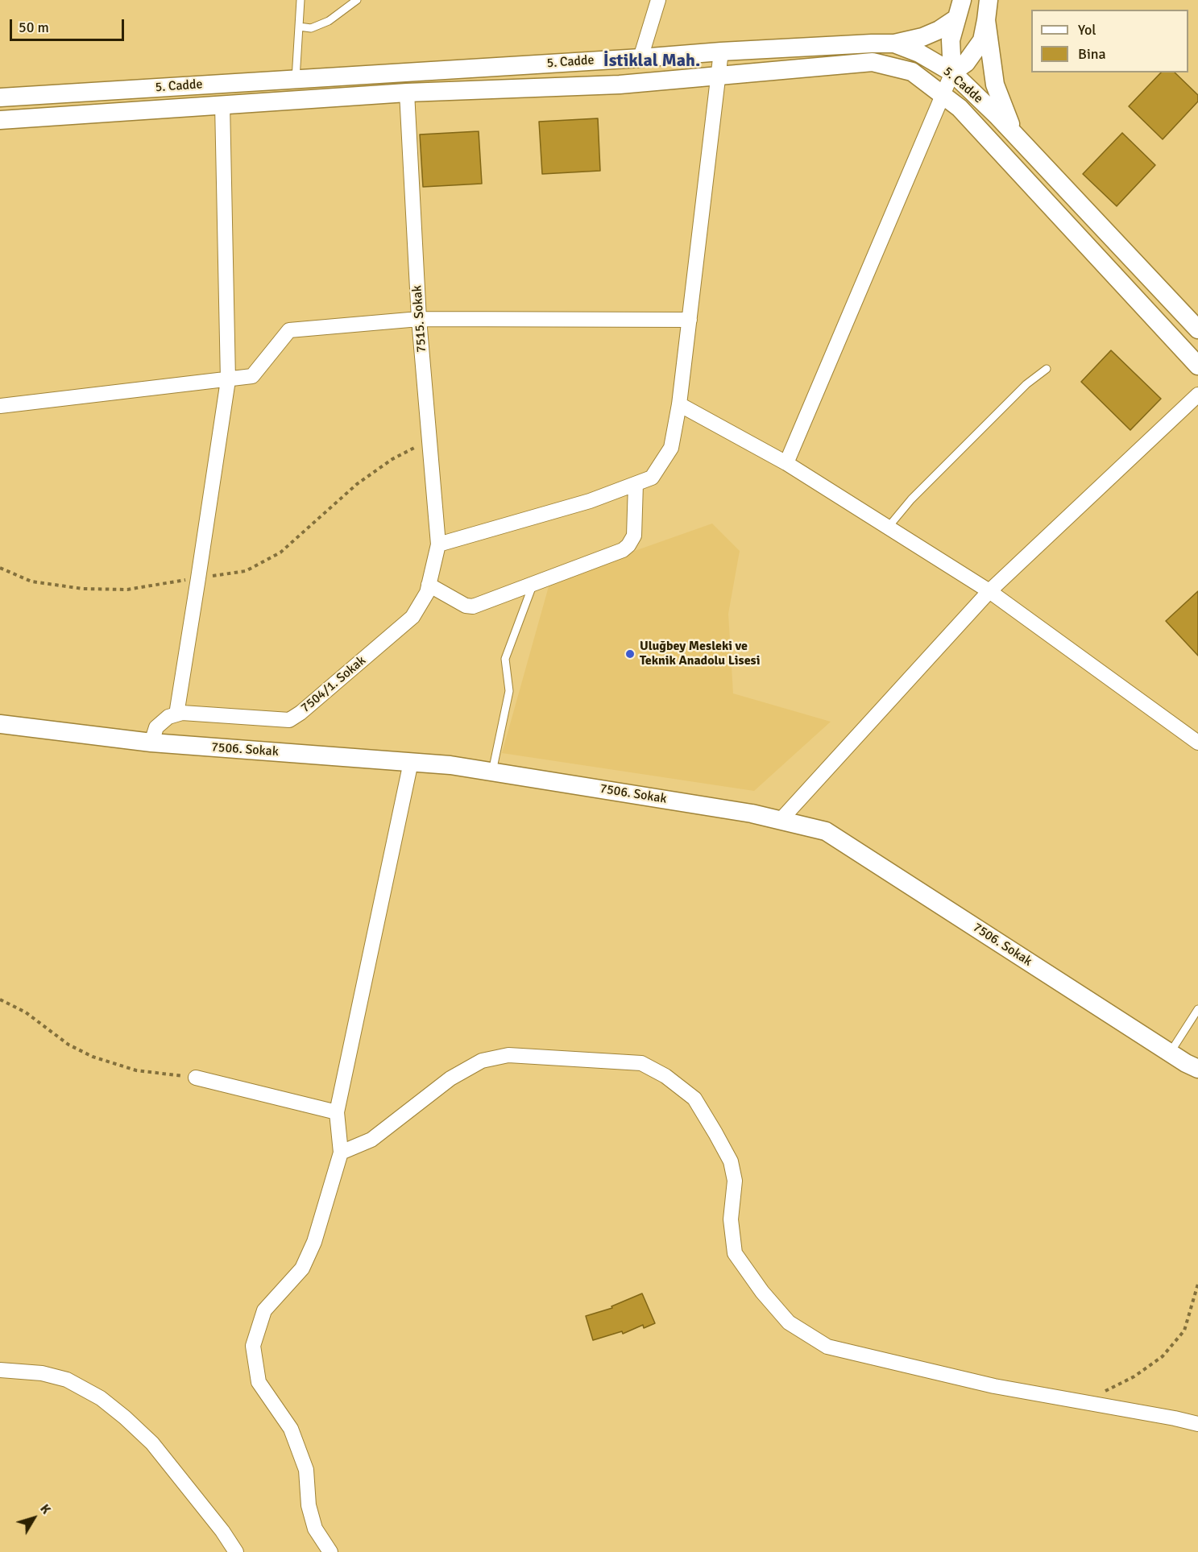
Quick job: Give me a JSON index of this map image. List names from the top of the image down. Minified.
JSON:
{"streets":{"street":["5. Cadde","7515. Sokak","7504/1. Sokak","7506. Sokak"]},"crossings":[["7515. Sokak","7504/1. Sokak"]],"districts":["İstiklal Mah."],"places":["Uluğbey Mesleki ve Teknik Anadolu Lisesi"],"legend":["Yol","Bina"],"scale_bar":"50 m","north":"top right"}
